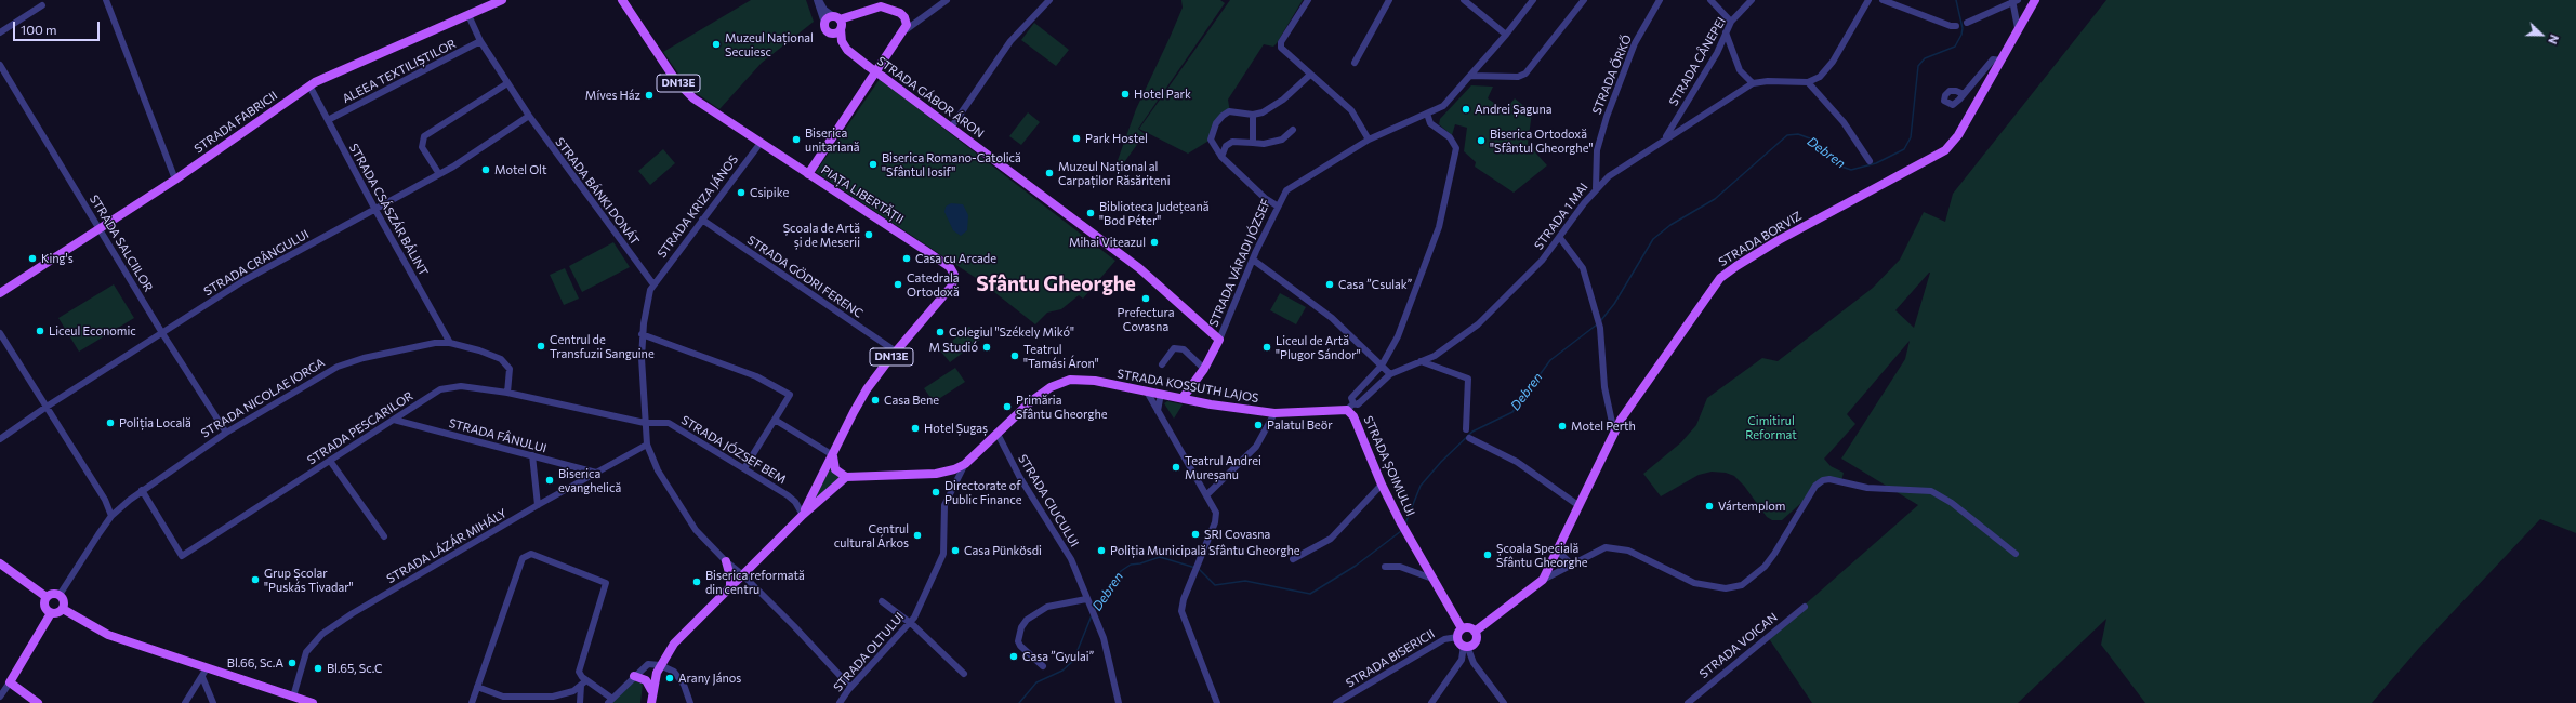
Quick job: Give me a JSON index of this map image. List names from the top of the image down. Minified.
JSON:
{"streets":{"main road":["DN13E","STRADA GÁBOR ÁRON","STRADA FABRICII","PIAȚA LIBERTĂȚII","STRADA BORVIZ","STRADA VÁRADI JÓZSEF","STRADA KOSSUTH LAJOS","STRADA ȘOIMULUI"],"street":["STRADA CÂNEPEI","ALEEA TEXTILIȘTILOR","STRADA ŐRKŐ","STRADA BÁNKI DONÁT","STRADA KRIZA JÁNOS","STRADA CSÁSZÁR BÁLINT","STRADA 1 MAI","STRADA SALCIILOR","STRADA CRÂNGULUI","STRADA GÖDRI FERENC","STRADA NICOLAE IORGA","STRADA PESCARILOR","STRADA FÂNULUI","STRADA JÓZSEF BEM","STRADA CIUCULUI","STRADA LÁZÁR MIHÁLY","STRADA VOICAN","STRADA OLTULUI","STRADA BISERICII"]},"crossings":[["STRADA CÂNEPEI","STRADA 1 MAI"],["ALEEA TEXTILIȘTILOR","STRADA BÁNKI DONÁT"],["ALEEA TEXTILIȘTILOR","STRADA CSÁSZÁR BÁLINT"],["STRADA ŐRKŐ","STRADA 1 MAI"],["DN13E","PIAȚA LIBERTĂȚII"],["DN13E","STRADA KRIZA JÁNOS"],["DN13E","STRADA GÖDRI FERENC"],["DN13E","STRADA JÓZSEF BEM"],["STRADA GÁBOR ÁRON","STRADA VÁRADI JÓZSEF"],["STRADA FABRICII","STRADA BÁNKI DONÁT"],["STRADA FABRICII","STRADA CSÁSZÁR BÁLINT"],["STRADA FABRICII","STRADA SALCIILOR"],["STRADA BÁNKI DONÁT","STRADA KRIZA JÁNOS"],["STRADA BÁNKI DONÁT","STRADA CRÂNGULUI"],["PIAȚA LIBERTĂȚII","STRADA KRIZA JÁNOS"],["PIAȚA LIBERTĂȚII","STRADA GÖDRI FERENC"],["STRADA KRIZA JÁNOS","STRADA GÖDRI FERENC"],["STRADA CSÁSZÁR BÁLINT","STRADA CRÂNGULUI"],["STRADA CSÁSZÁR BÁLINT","STRADA NICOLAE IORGA"],["STRADA 1 MAI","STRADA KOSSUTH LAJOS"],["STRADA 1 MAI","STRADA ȘOIMULUI"],["STRADA SALCIILOR","STRADA CRÂNGULUI"],["STRADA SALCIILOR","STRADA NICOLAE IORGA"],["STRADA VÁRADI JÓZSEF","STRADA KOSSUTH LAJOS"],["STRADA KOSSUTH LAJOS","STRADA ȘOIMULUI"],["STRADA KOSSUTH LAJOS","STRADA CIUCULUI"],["STRADA KOSSUTH LAJOS","STRADA OLTULUI"],["STRADA NICOLAE IORGA","STRADA PESCARILOR"],["STRADA PESCARILOR","STRADA FÂNULUI"],["STRADA PESCARILOR","STRADA JÓZSEF BEM"],["STRADA FÂNULUI","STRADA LÁZÁR MIHÁLY"],["STRADA ȘOIMULUI","STRADA BISERICII"]],"districts":["Sfântu Gheorghe"],"water":["Debren"],"parks":["Cimitirul Reformat"],"places":["Muzeul Național Secuiesc","Hotel Park","Míves Ház","Andrei Șaguna","Park Hostel","Biserica unitariană","Biserica Ortodoxă \"Sfântul Gheorghe\"","Biserica Romano-Catolică \"Sfântul Iosif\"","Motel Olt","Muzeul Național al Carpaților Răsăriteni","Csipike","Biblioteca Județeană \"Bod Péter\"","Școala de Artă și de Meserii","Mihai Viteazul","King's","Casa cu Arcade","Catedrala Ortodoxă","Casa ”Csulak”","Prefectura Covasna","Liceul Economic","Colegiul \"Székely Mikó\"","Centrul de Transfuzii Sanguine","M Studió","Liceul de Artă \"Plugor Sándor\"","Teatrul \"Tamási Áron\"","Casa Bene","Primăria Sfântu Gheorghe","Poliția Locală","Palatul Beör","Motel Perth","Hotel Șugaș","Teatrul Andrei Mureșanu","Biserica evanghelică","Directorate of Public Finance","Vártemplom","SRI Covasna","Centrul cultural Árkos","Casa Pünkösdi","Poliția Municipală Sfântu Gheorghe","Școala Specială Sfântu Gheorghe","Grup Școlar \"Puskás Tivadar\"","Biserica reformată din centru","Casa ”Gyulai”","Bl.66, Sc.A","Bl.65, Sc.C","Arany János"],"scale_bar":"100 m","north":"right"}
